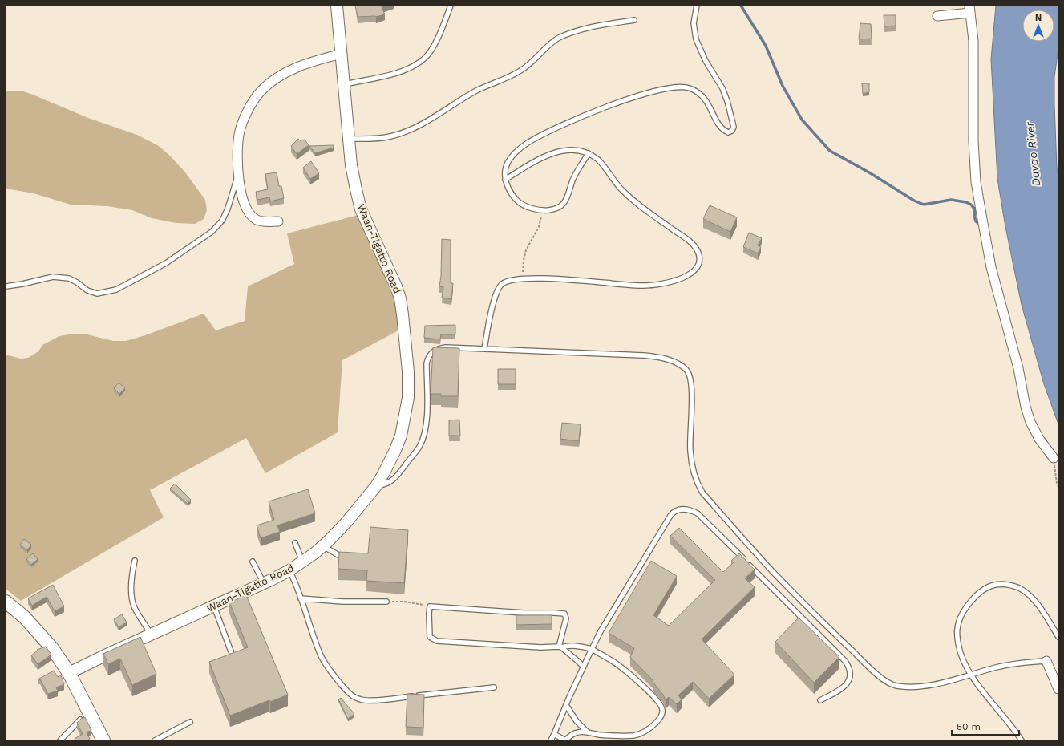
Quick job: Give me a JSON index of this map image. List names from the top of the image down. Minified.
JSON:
{"streets":{"street":["Waan-Tigatto Road"]},"water":["Davao River"],"scale_bar":"50 m","north":"top"}
